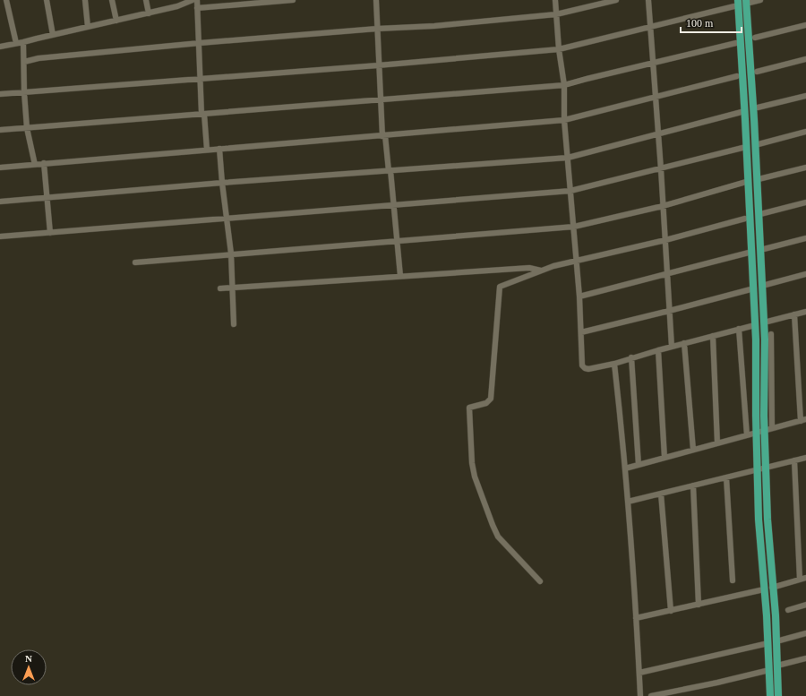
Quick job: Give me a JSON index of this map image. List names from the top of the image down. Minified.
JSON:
{"scale_bar":"100 m","north":"top"}
